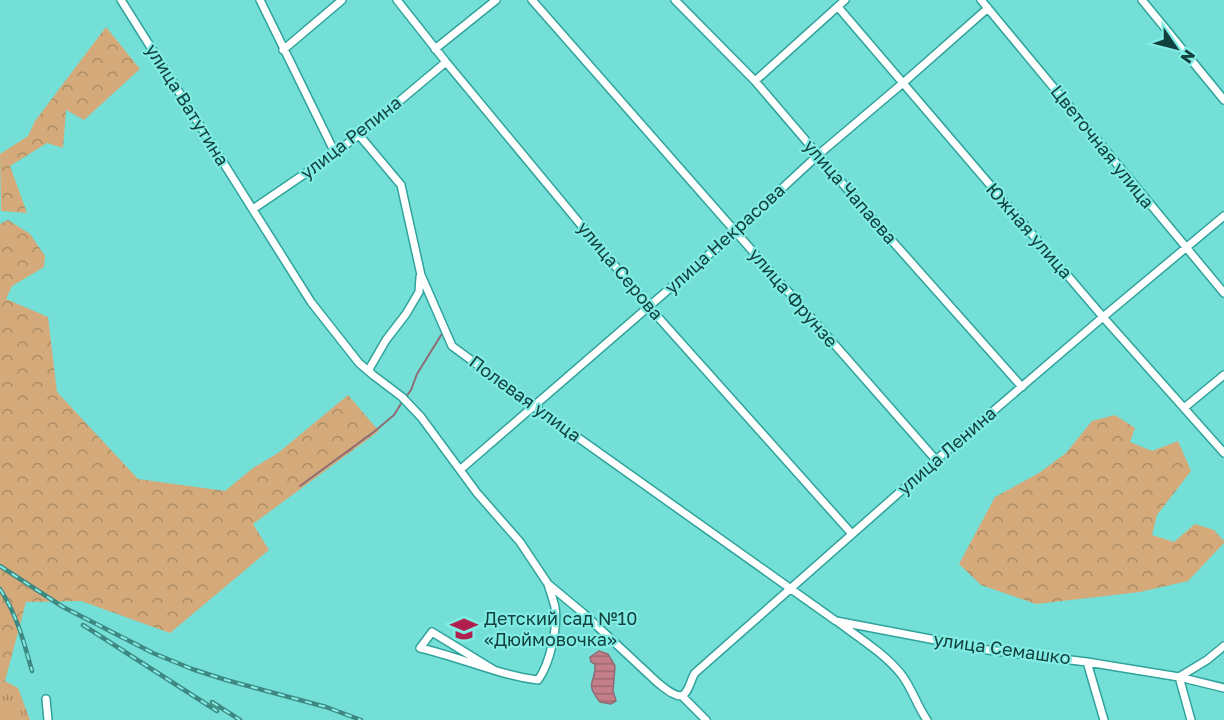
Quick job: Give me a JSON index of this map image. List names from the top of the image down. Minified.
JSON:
{"streets":{"street":["улица Ватутина","улица Репина","Цветочная улица","улица Чапаева","Южная улица","улица Некрасова","улица Серова","улица Фрунзе","Полевая улица","улица Ленина","улица Семашко"]},"crossings":[["улица Ватутина","улица Репина"],["улица Ватутина","улица Некрасова"],["улица Репина","улица Серова"],["улица Репина","Полевая улица"],["Цветочная улица","улица Некрасова"],["Цветочная улица","улица Ленина"],["улица Чапаева","улица Некрасова"],["улица Чапаева","улица Ленина"],["Южная улица","улица Некрасова"],["Южная улица","улица Ленина"],["улица Некрасова","улица Серова"],["улица Некрасова","улица Фрунзе"],["улица Некрасова","Полевая улица"],["улица Серова","улица Ленина"],["улица Фрунзе","улица Ленина"],["Полевая улица","улица Ленина"],["Полевая улица","улица Семашко"],["улица Ленина","улица Семашко"]],"places":{"school or university":["Детский сад №10 «Дюймовочка»"]},"north":"bottom right"}
